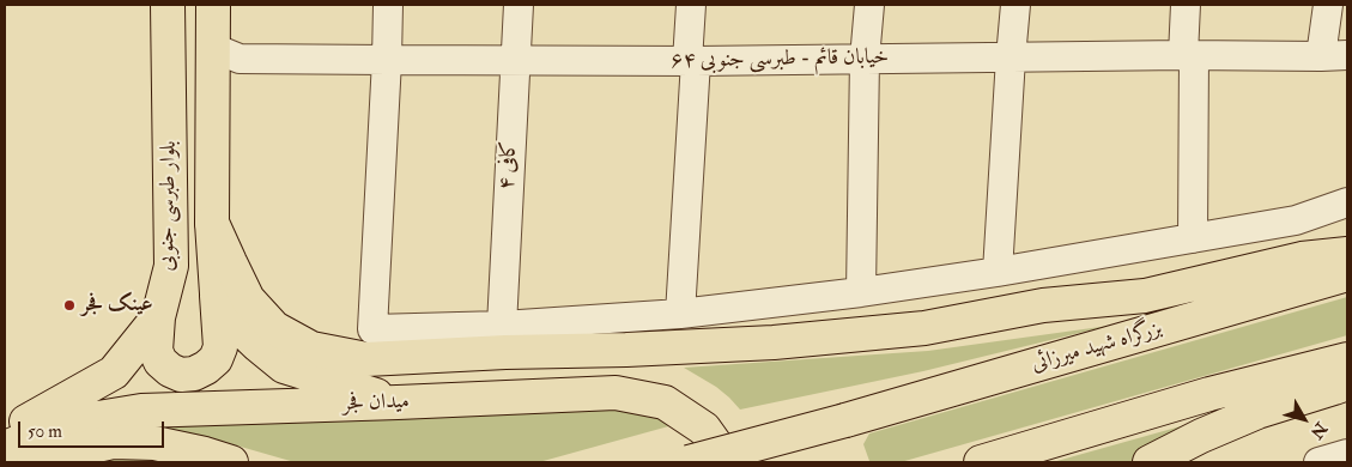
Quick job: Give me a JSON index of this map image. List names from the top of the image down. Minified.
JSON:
{"streets":{"main road":["بلوار طبرسی جنوبی","بزرگراه شهید میرزائی","میدان فجر"],"street":["خیابان قائم - طبرسی جنوبی ۶۴","کافی ۴"]},"crossings":[["خیابان قائم - طبرسی جنوبی ۶۴","کافی ۴"],["خیابان قائم - طبرسی جنوبی ۶۴","بلوار طبرسی جنوبی"],["بلوار طبرسی جنوبی","میدان فجر"]],"places":["عینک فجر"],"scale_bar":"50 m","north":"bottom right"}
